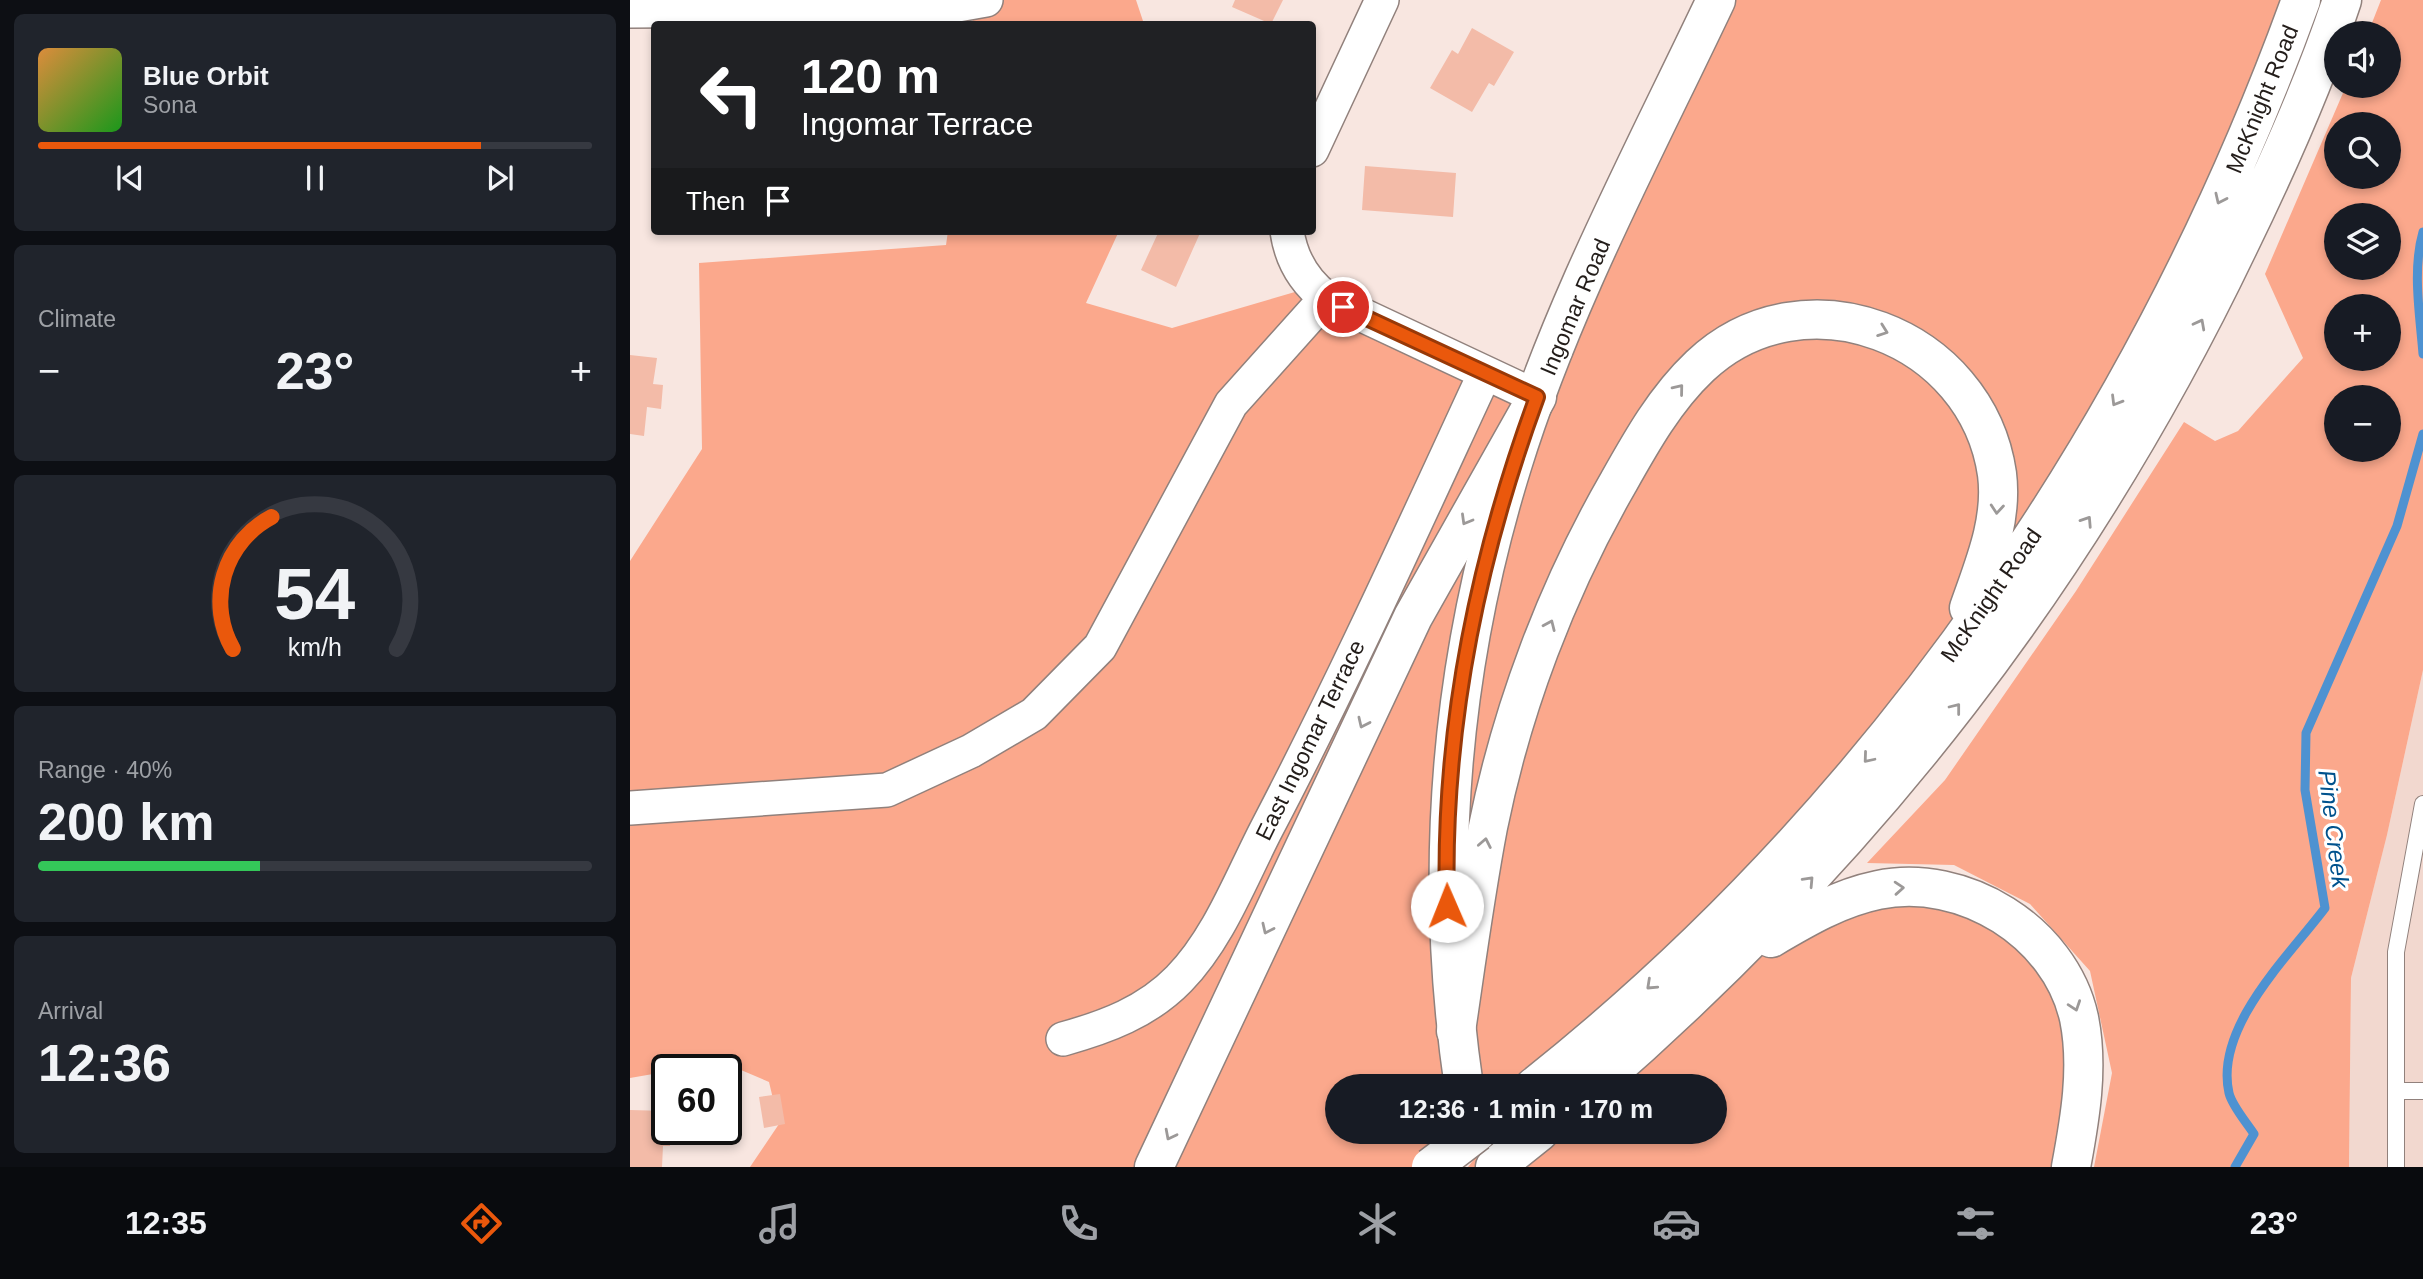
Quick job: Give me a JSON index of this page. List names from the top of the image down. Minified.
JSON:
{"streets":{"main road":["McKnight Road","Ingomar Road"],"street":["East Ingomar Terrace"]},"water":["Pine Creek"],"page":{"map_buttons":["+","−"],"turn":["120 m","Ingomar Terrace"],"song":["Blue Orbit","Sona"],"then":"Then","tile":["Climate",["Range · 40%","200 km"],["Arrival","12:36"]],"heat":["−","23°","+"],"limit":"60","trip":"12:36 · 1 min · 170 m","tabs":["12:35","23°"],"gauge":["54","km/h"]}}
